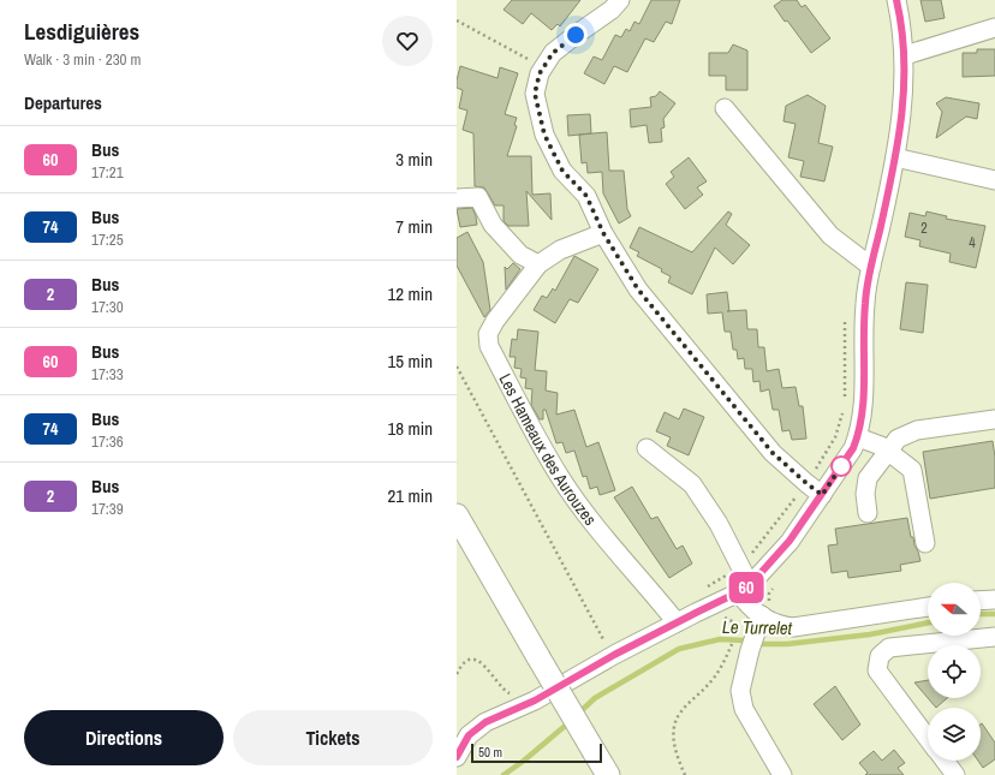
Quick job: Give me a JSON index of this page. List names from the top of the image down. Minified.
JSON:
{"streets":{"street":["Les Hameaux des Aurouzes"]},"water":["Le Turrelet"],"lines":["bus line 60"],"house_numbers":["2","4"],"scale_bar":"50 m","north":"left","page":{"heading":[["Lesdiguières","Walk · 3 min · 230 m"],"Departures"],"on_map":"60","list":[{"mark":"60","name":"Bus","note":"17:21","value":"3 min"},{"mark":"74","name":"Bus","note":"17:25","value":"7 min"},{"mark":"2","name":"Bus","note":"17:30","value":"12 min"},{"mark":"60","name":"Bus","note":"17:33","value":"15 min"},{"mark":"74","name":"Bus","note":"17:36","value":"18 min"},{"mark":"2","name":"Bus","note":"17:39","value":"21 min"}],"buttons":["Directions","Tickets"],"scale":"50 m"}}
